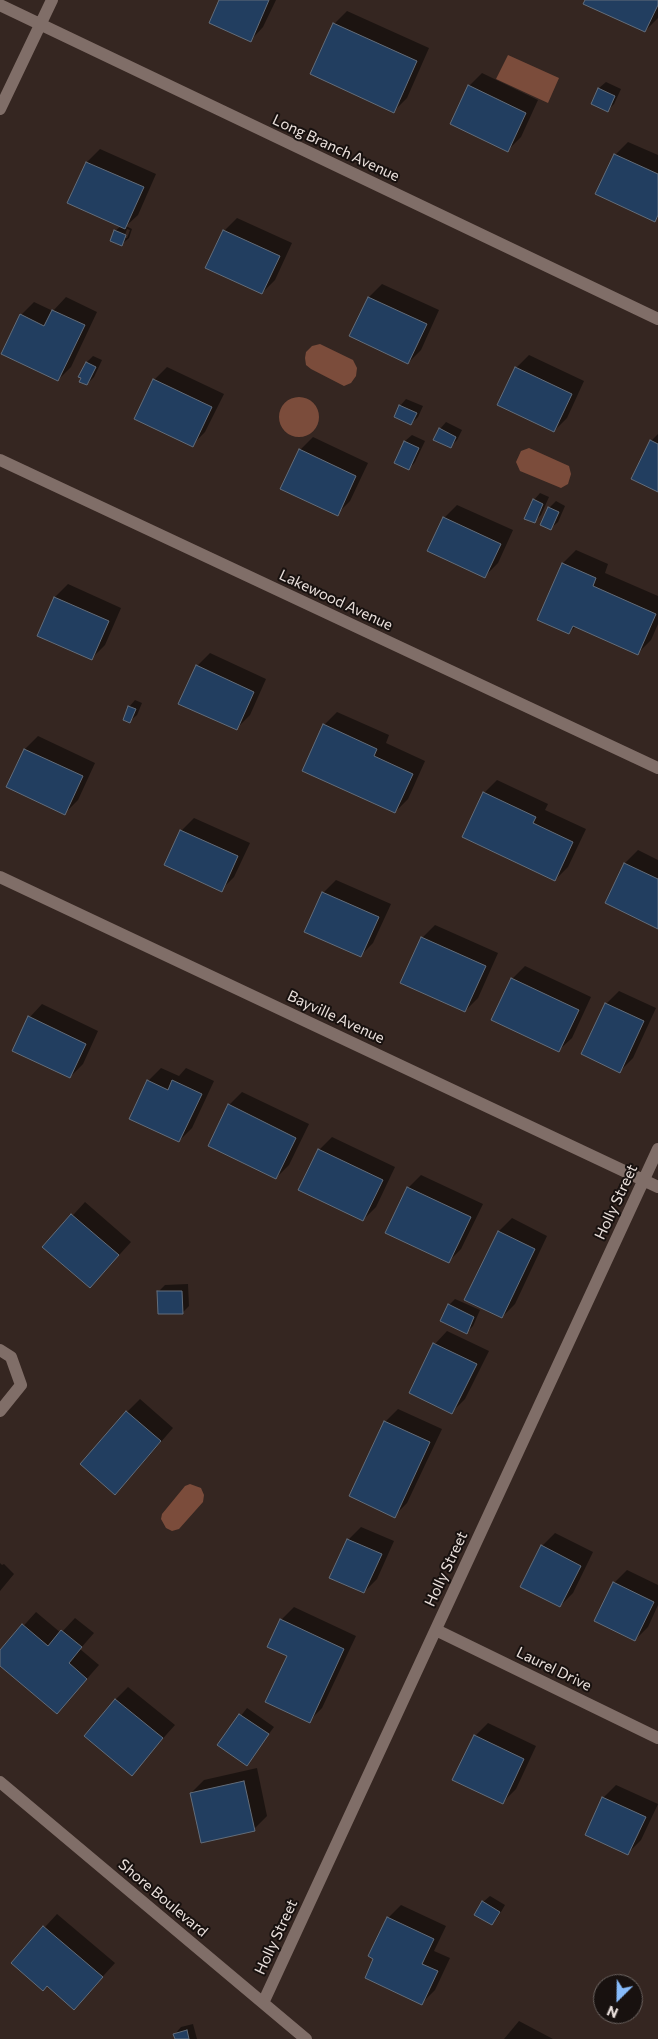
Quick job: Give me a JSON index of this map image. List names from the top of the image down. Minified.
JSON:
{"streets":{"street":["Long Branch Avenue","Lakewood Avenue","Bayville Avenue","Holly Street","Laurel Drive","Shore Boulevard"]},"crossings":[["Bayville Avenue","Holly Street"],["Holly Street","Laurel Drive"],["Holly Street","Shore Boulevard"]],"north":"bottom left"}
